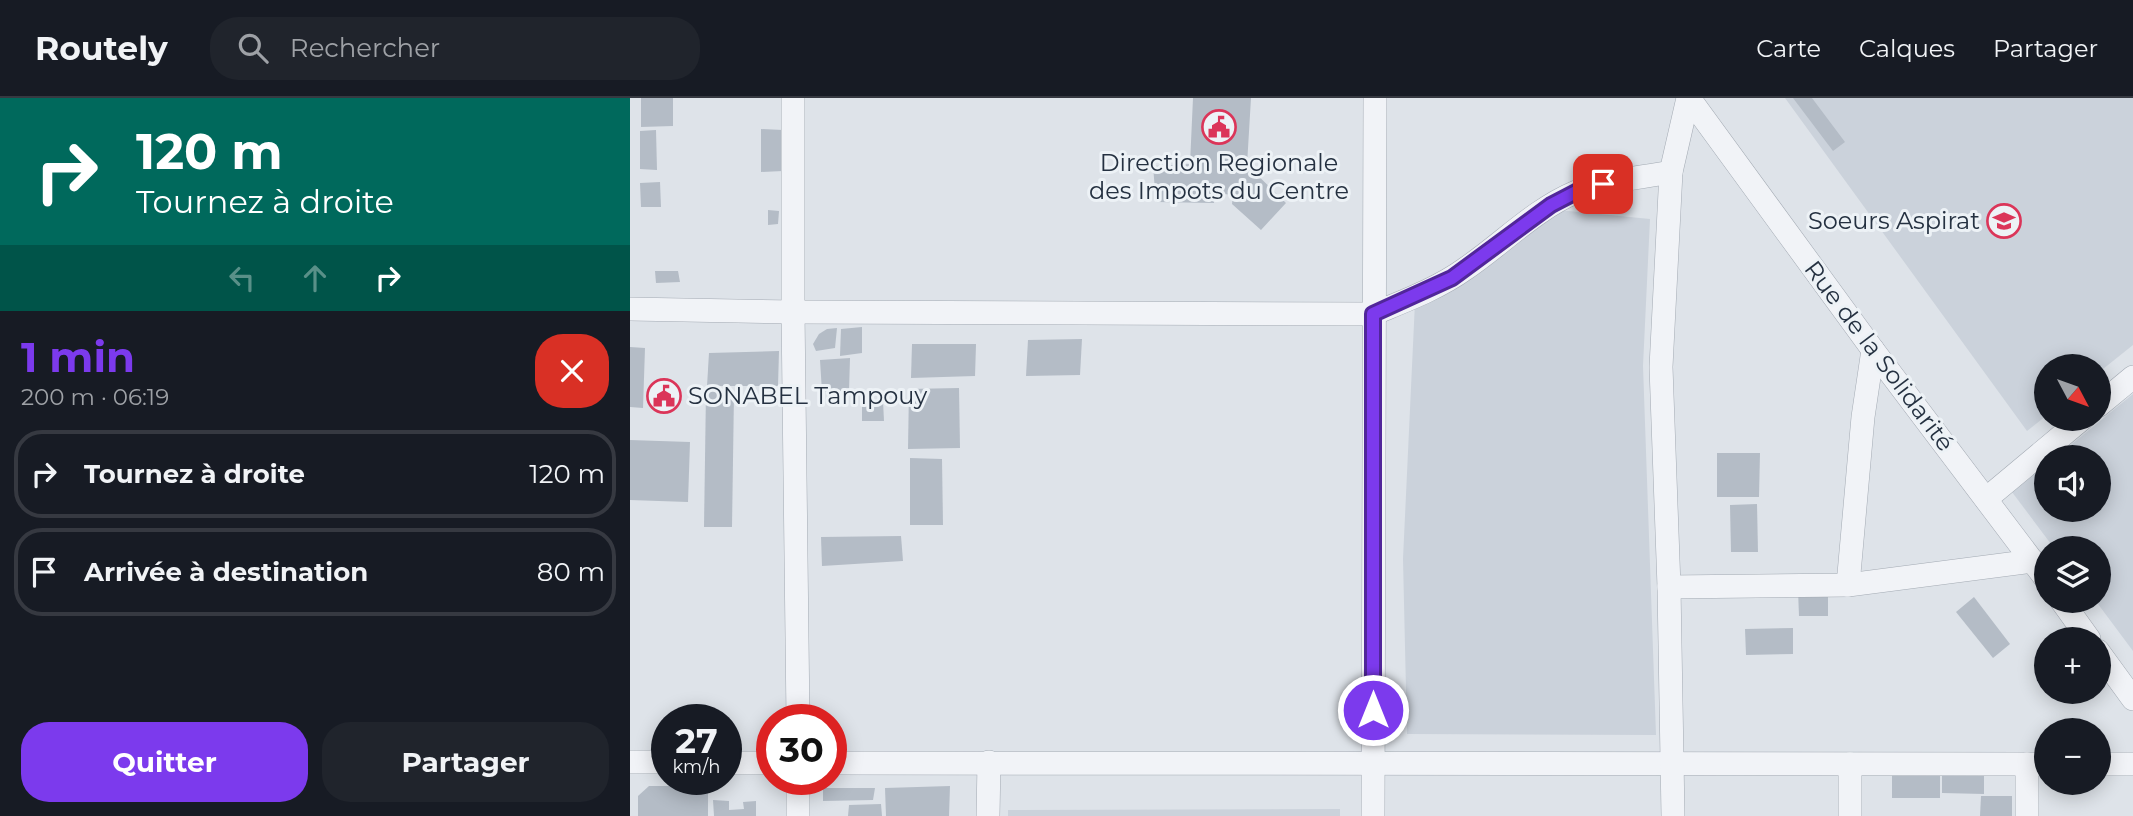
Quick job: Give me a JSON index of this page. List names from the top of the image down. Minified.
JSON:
{"streets":{"street":["Rue de la Solidarité"]},"places":{"public building":["Direction Regionale des Impots du Centre","SONABEL Tampouy"],"school or university":["Soeurs Aspirat"]},"north":"bottom right","page":{"header":"Routely","search":"Rechercher","nav":["Carte","Calques","Partager"],"turn":["120 m","Tournez à droite"],"heading":["1 min","200 m · 06:19"],"map_buttons":["+","−"],"list":[{"name":"Tournez à droite","value":"120 m"},{"name":"Arrivée à destination","value":"80 m"}],"speed":"27 km/h","limit":"30","buttons":["Quitter","Partager"]}}
